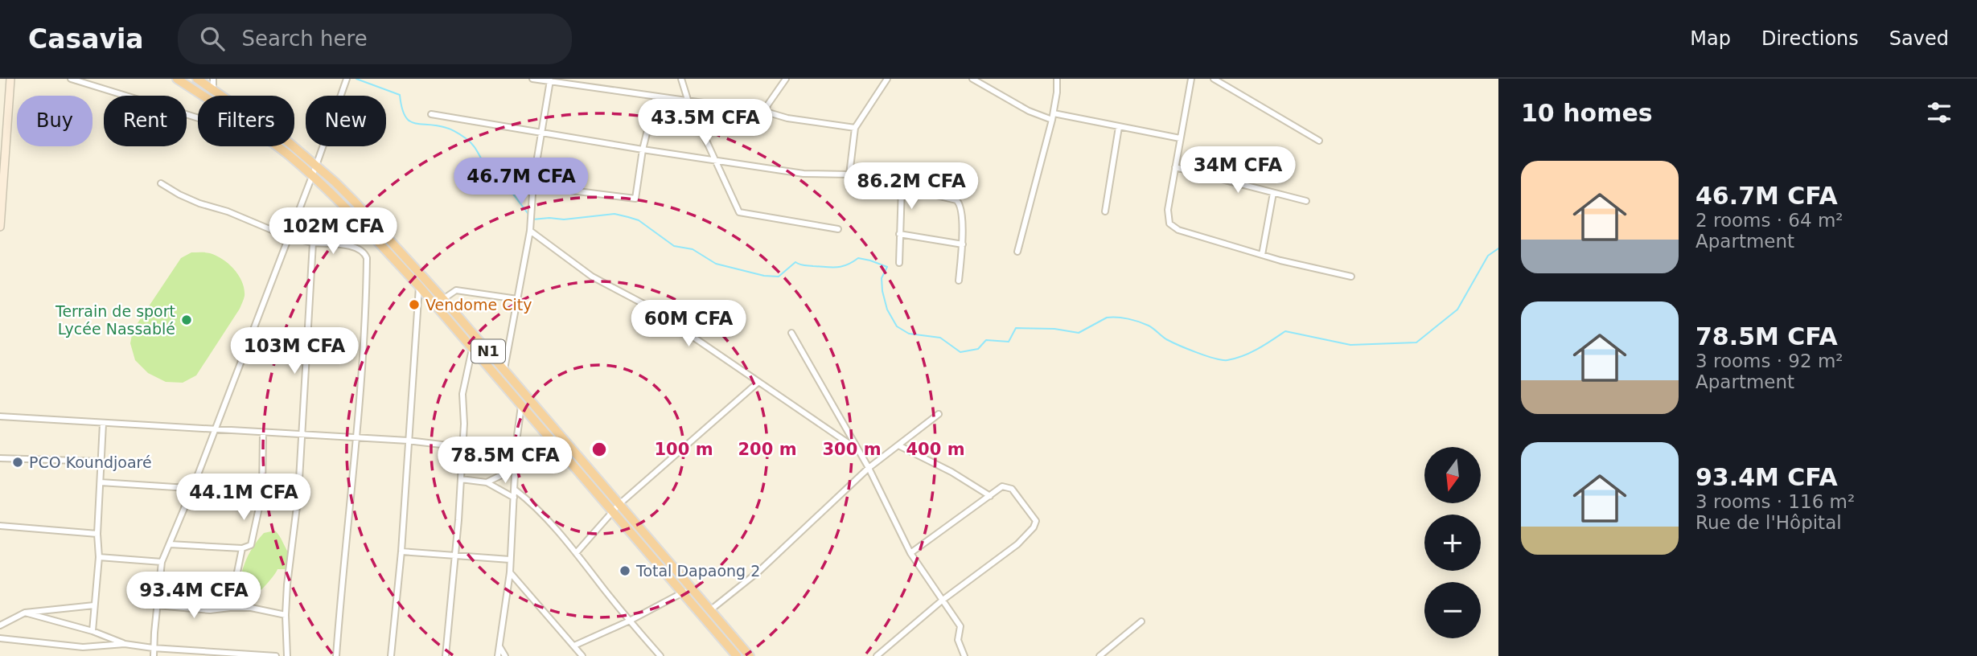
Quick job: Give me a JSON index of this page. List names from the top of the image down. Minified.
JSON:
{"streets":{"highway":["N1"]},"places":["Vendome City","Terrain de sport Lycée Nassablé","PCO Koundjoaré","Total Dapaong 2"],"north":"bottom","page":{"header":"Casavia","search":"Search here","nav":["Map","Directions","Saved"],"heading":"10 homes","chip":["Buy","Rent","Filters","New"],"price":["43.5M CFA","34M CFA","46.7M CFA","86.2M CFA","102M CFA","60M CFA","103M CFA","78.5M CFA","44.1M CFA","93.4M CFA"],"list":[{"name":"46.7M CFA","note":"2 rooms · 64 m² · Apartment"},{"name":"78.5M CFA","note":"3 rooms · 92 m² · Apartment"},{"name":"93.4M CFA","note":"3 rooms · 116 m² · Rue de l'Hôpital"}],"map_buttons":["+","−"]},"rings":["100 m","200 m","300 m","400 m"]}
